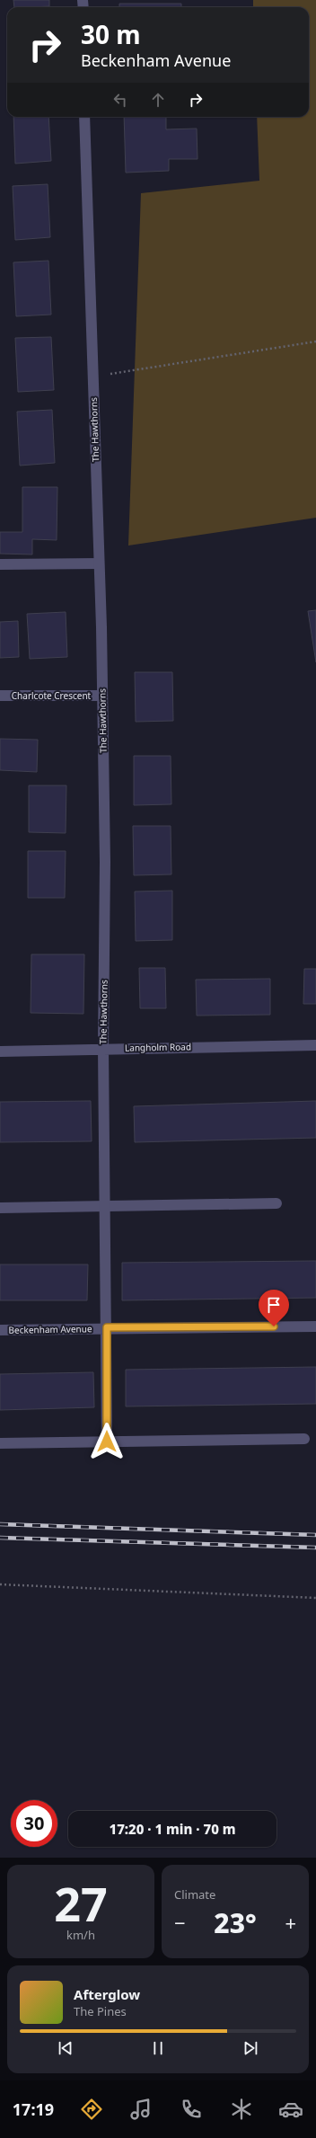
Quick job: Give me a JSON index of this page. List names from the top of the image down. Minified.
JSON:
{"streets":{"street":["The Hawthorns","Charlcote Crescent","Langholm Road","Beckenham Avenue"]},"crossings":[["The Hawthorns","Charlcote Crescent"],["The Hawthorns","Langholm Road"],["The Hawthorns","Beckenham Avenue"]],"page":{"turn":["30 m","Beckenham Avenue"],"limit":"30","trip":"17:20 · 1 min · 70 m","tile":[["27","km/h"],"Climate"],"heat":["−","23°","+"],"song":["Afterglow","The Pines"],"tabs":"17:19"}}
